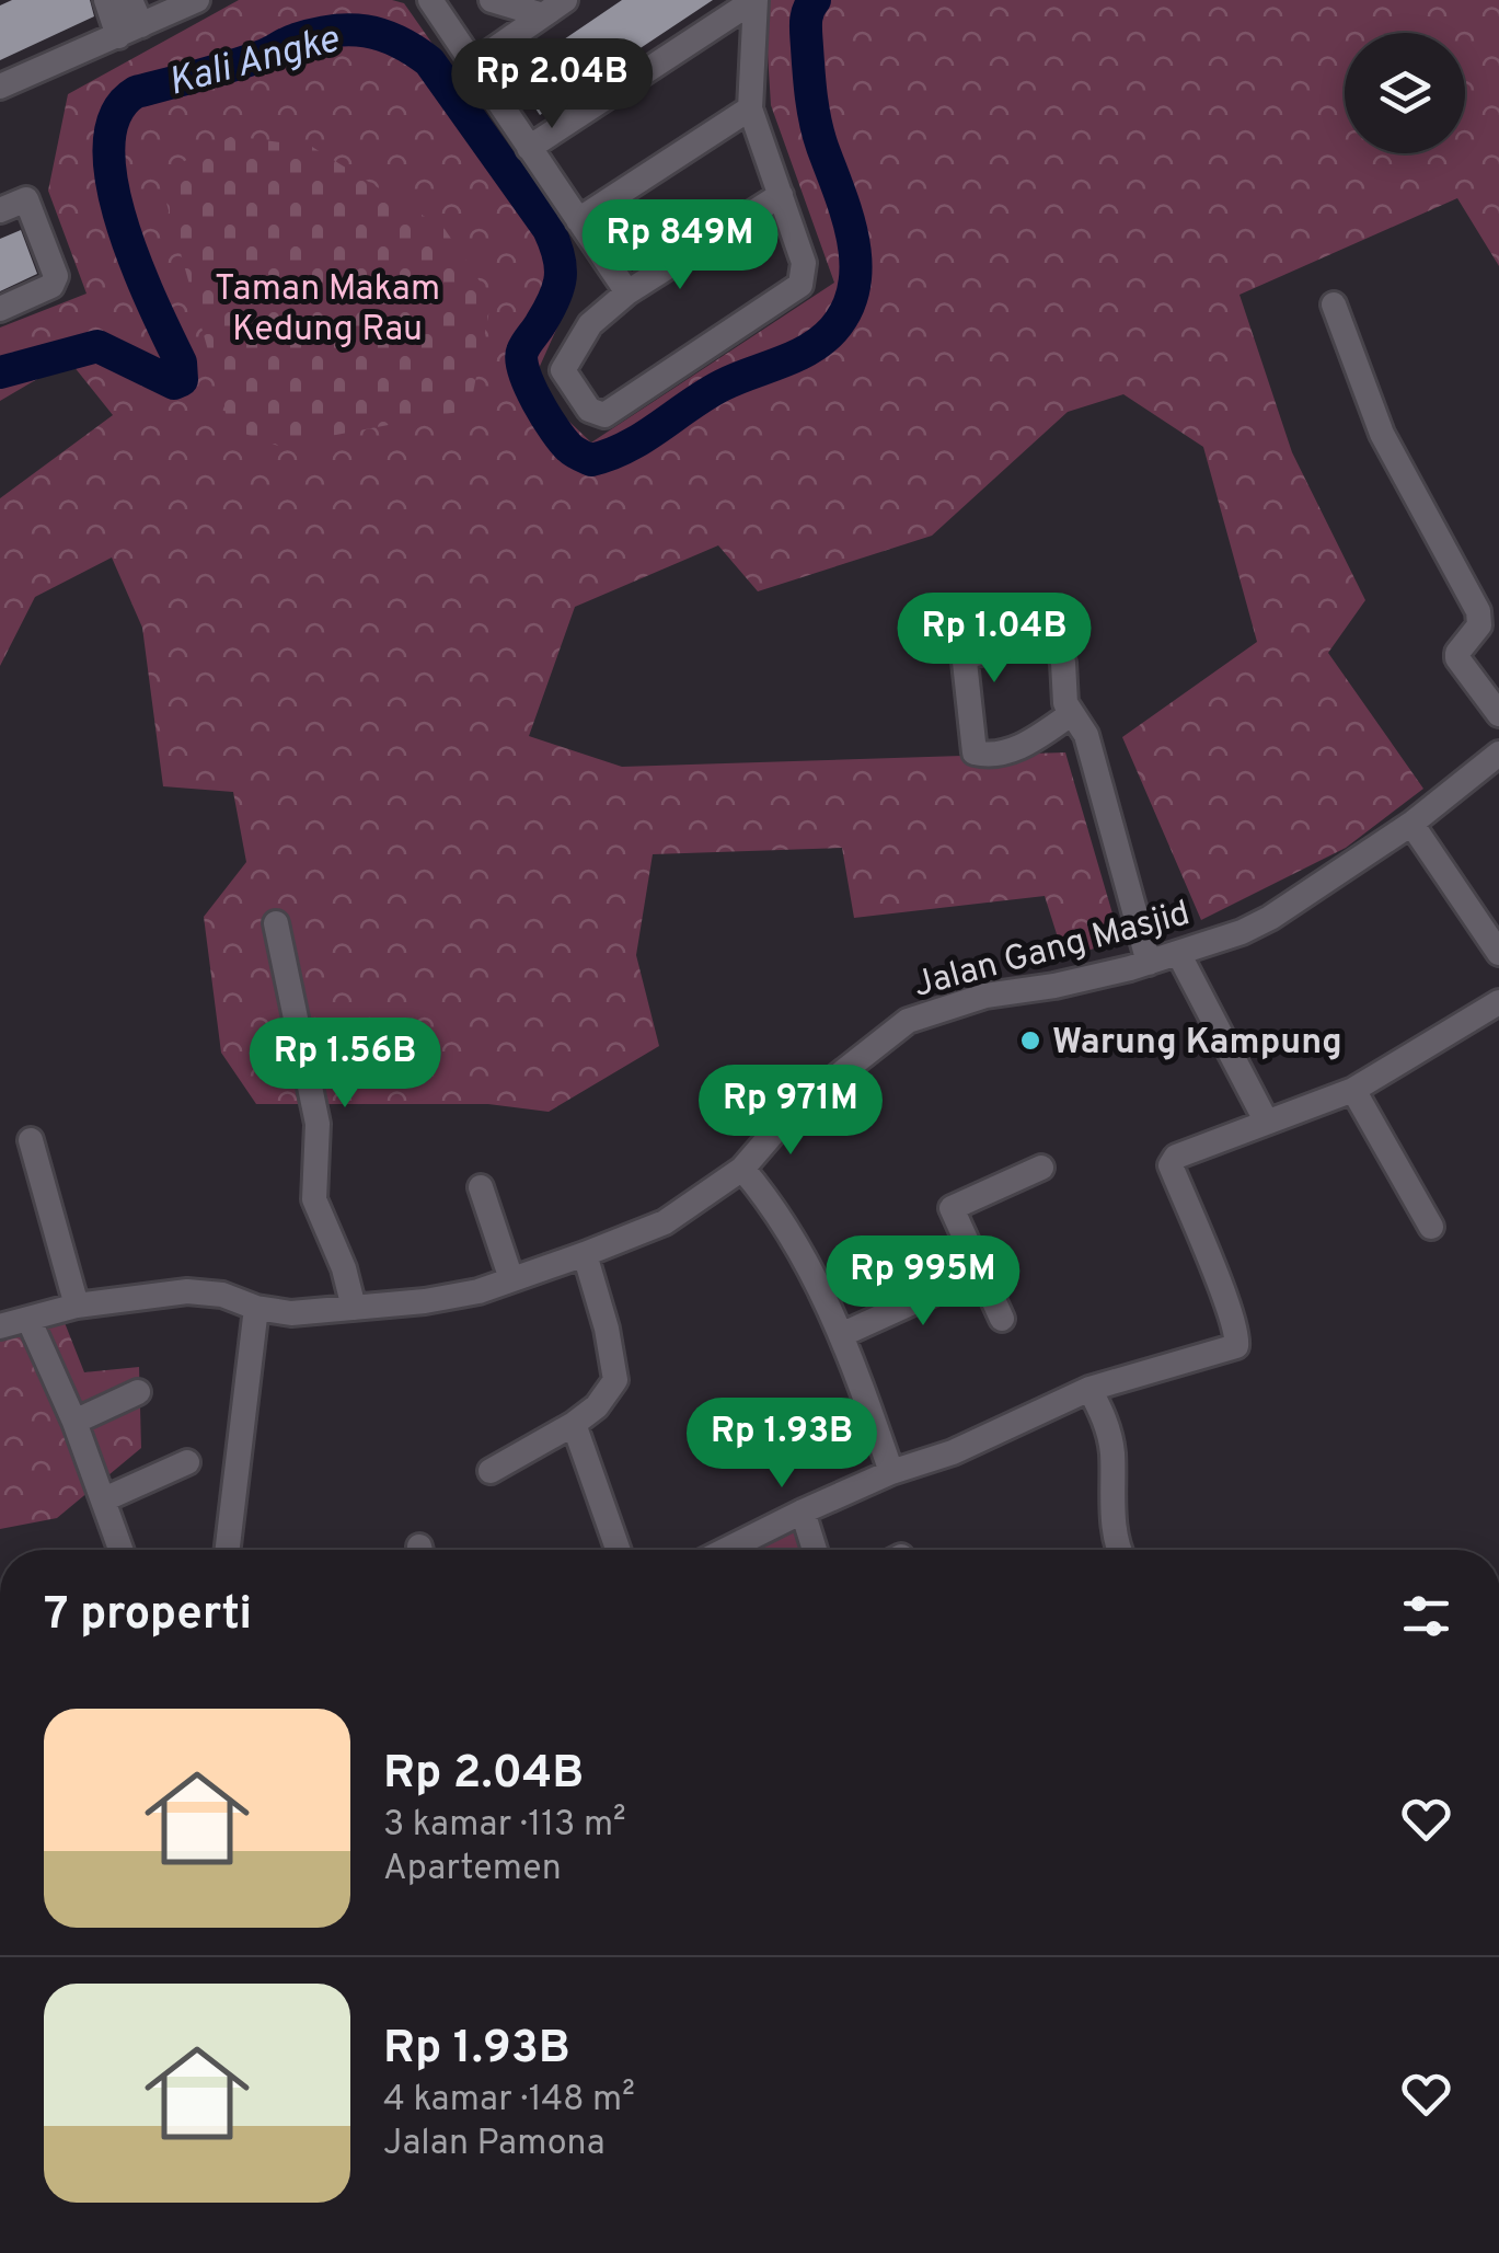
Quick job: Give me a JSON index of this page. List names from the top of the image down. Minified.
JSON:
{"streets":{"street":["Jalan Gang Masjid"]},"water":["Kali Angke"],"parks":["Taman Makam Kedung Rau"],"places":["Warung Kampung"],"page":{"price":["Rp 2.04B","Rp 849M","Rp 1.04B","Rp 1.56B","Rp 971M","Rp 995M","Rp 1.93B"],"heading":"7 properti","list":[{"name":"Rp 2.04B","note":"3 kamar · 113 m² · Apartemen"},{"name":"Rp 1.93B","note":"4 kamar · 148 m² · Jalan Pamona"}]}}
